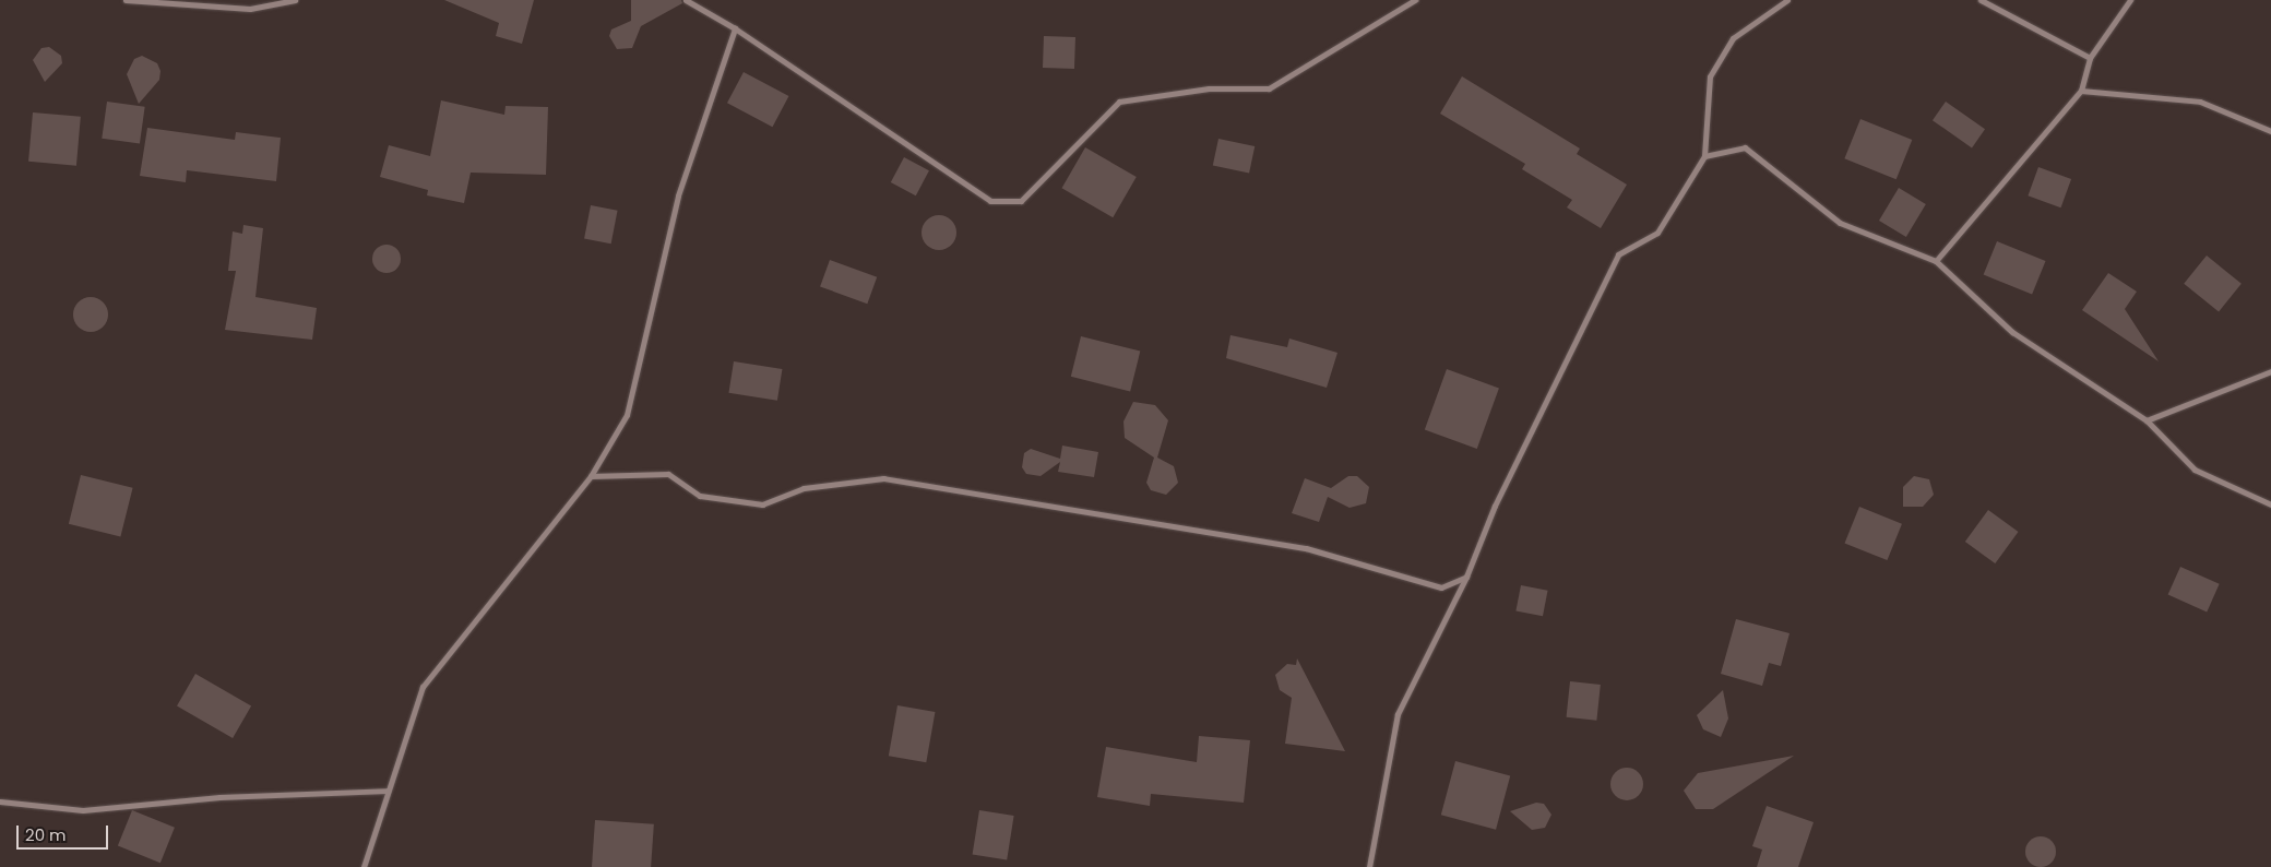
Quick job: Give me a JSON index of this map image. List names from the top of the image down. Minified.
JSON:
{"scale_bar":"20 m"}
